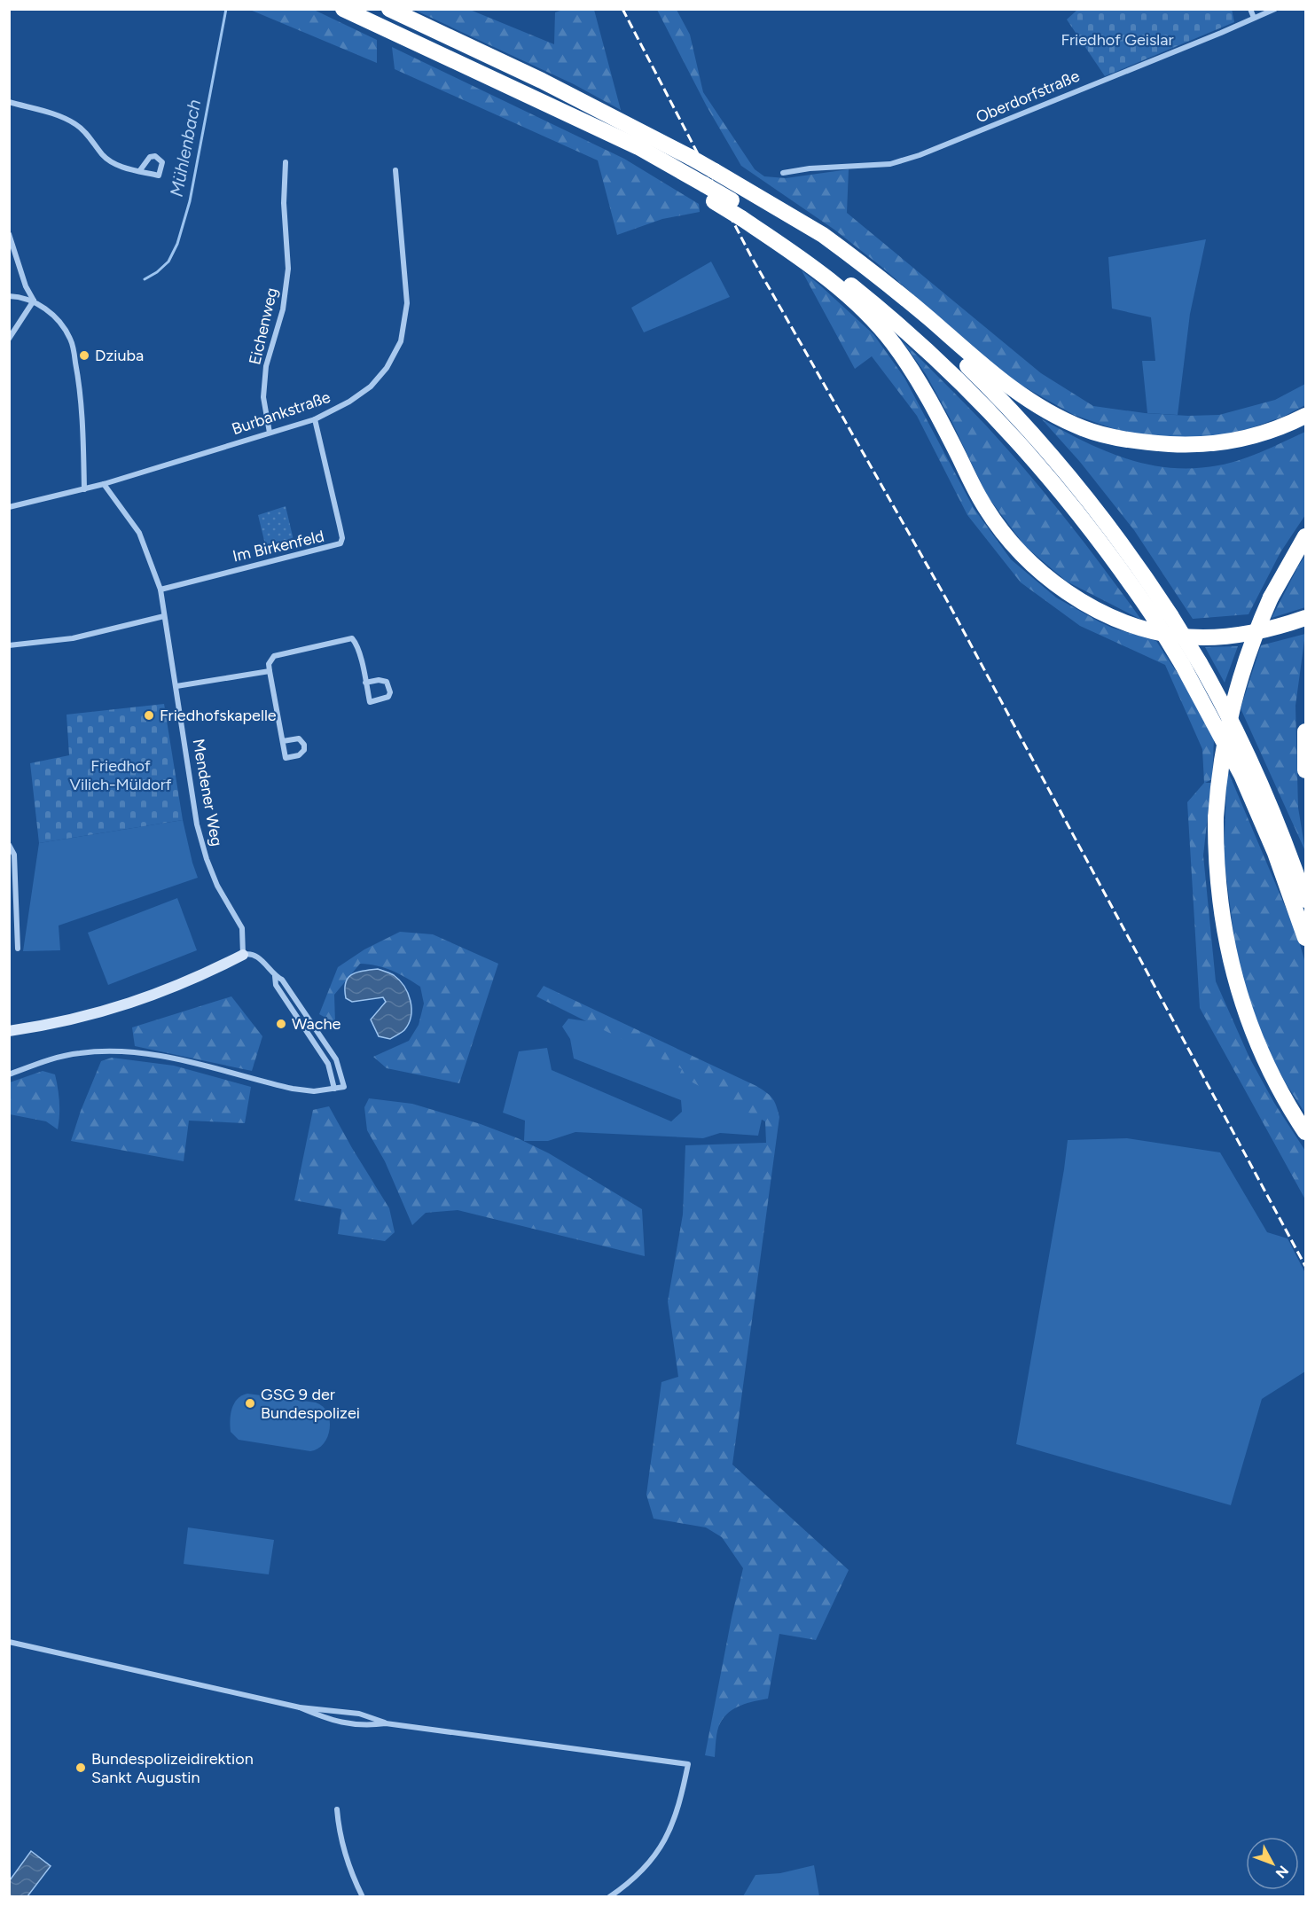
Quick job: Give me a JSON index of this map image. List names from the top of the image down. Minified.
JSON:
{"streets":{"street":["Oberdorfstraße","Eichenweg","Burbankstraße","Im Birkenfeld","Mendener Weg"]},"crossings":[["Eichenweg","Burbankstraße"],["Burbankstraße","Im Birkenfeld"],["Burbankstraße","Mendener Weg"],["Im Birkenfeld","Mendener Weg"]],"water":["Mühlenbach"],"parks":["Friedhof Geislar","Friedhof Vilich-Müldorf"],"places":["Dziuba","Friedhofskapelle","Wache","GSG 9 der Bundespolizei","Bundespolizeidirektion Sankt Augustin"],"north":"bottom right"}
